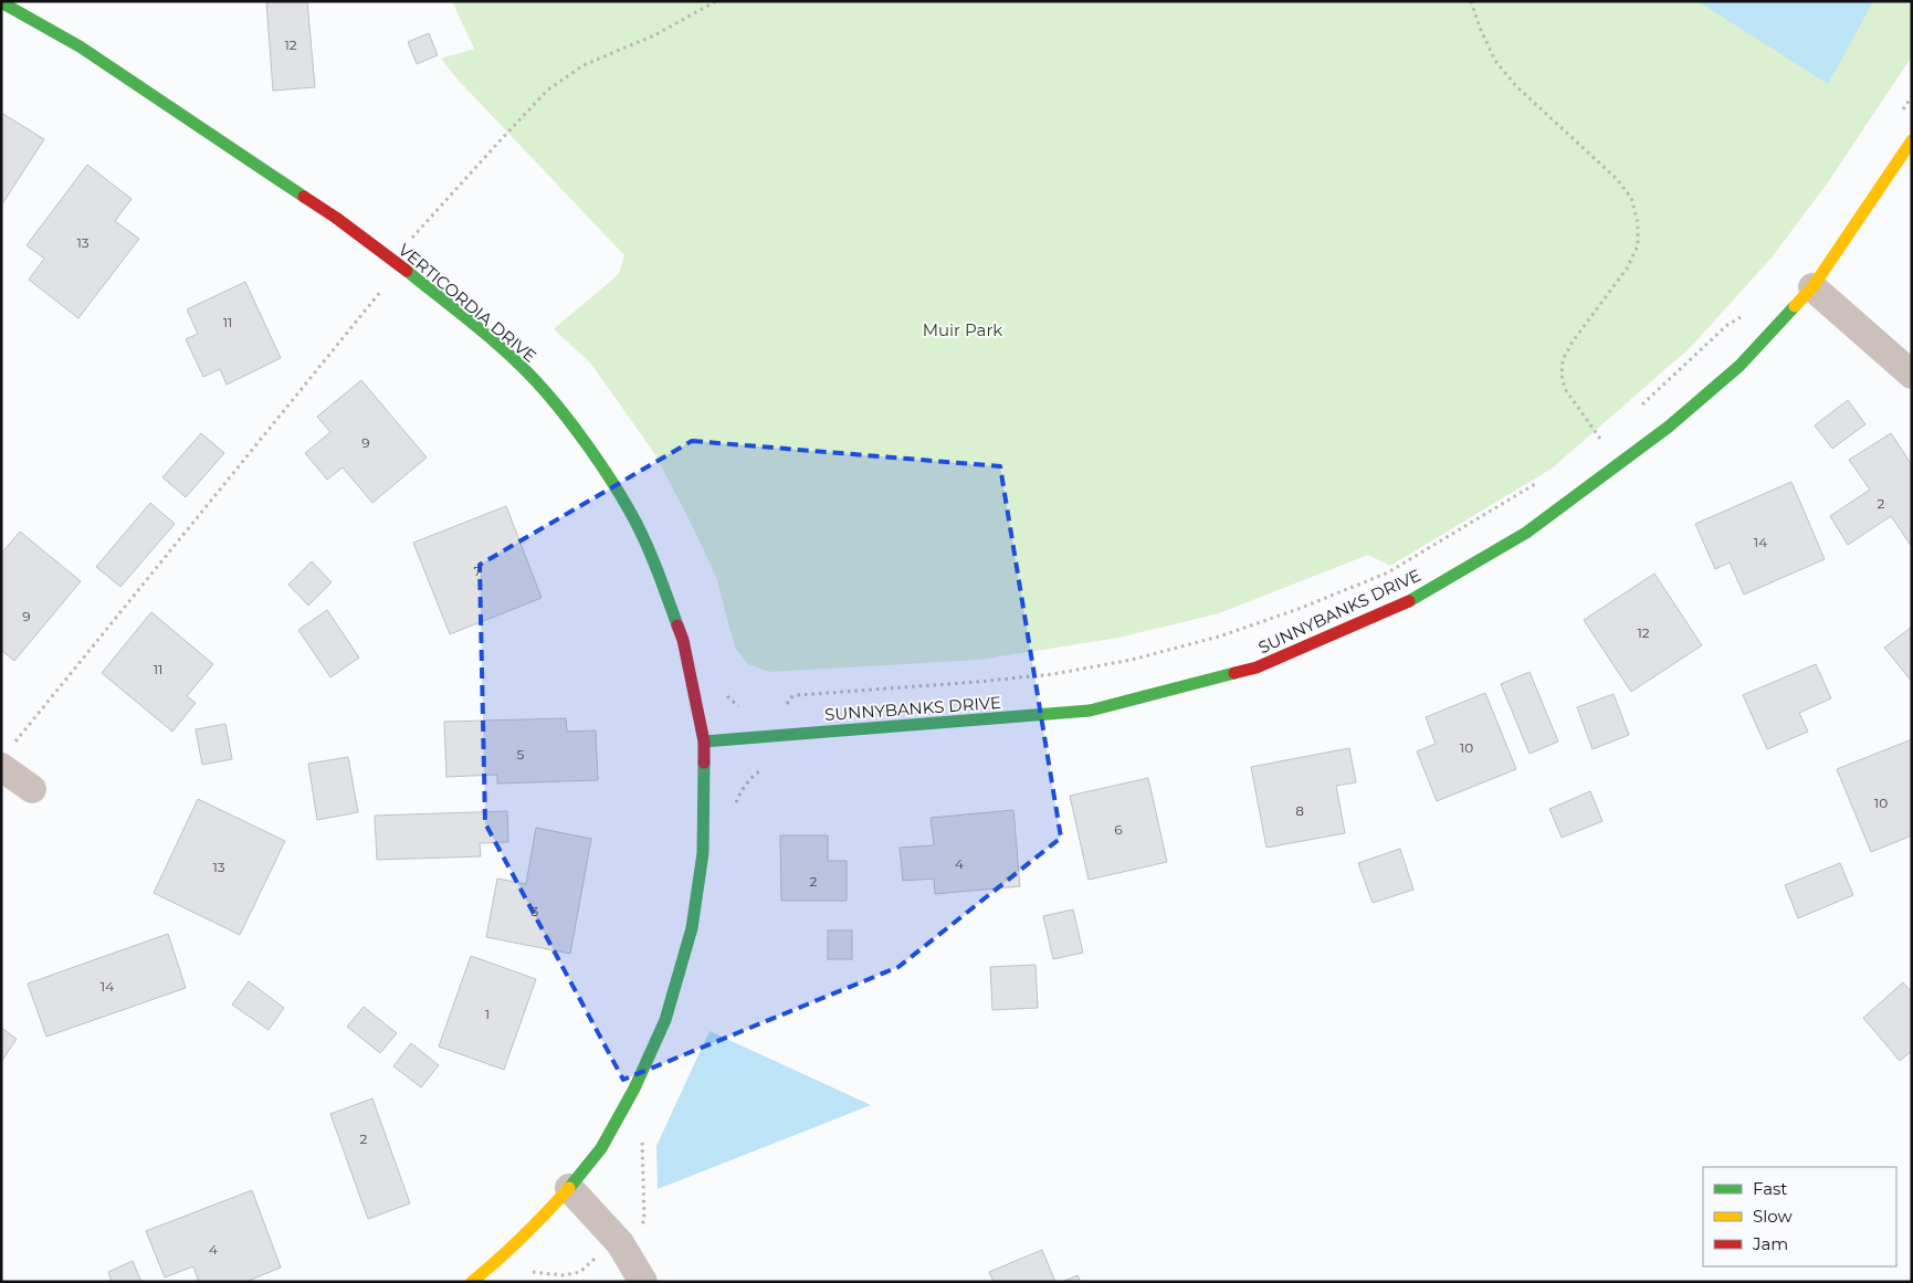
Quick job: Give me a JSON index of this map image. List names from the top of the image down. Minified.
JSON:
{"streets":{"street":["VERTICORDIA DRIVE","SUNNYBANKS DRIVE"]},"crossings":[["VERTICORDIA DRIVE","SUNNYBANKS DRIVE"]],"parks":["Muir Park"],"house_numbers":["12","13","11","9","2","14","7","9","12","11","10","5","10","8","6","4","13","2","3","14","1","2","4"],"legend":["Fast","Slow","Jam"]}
